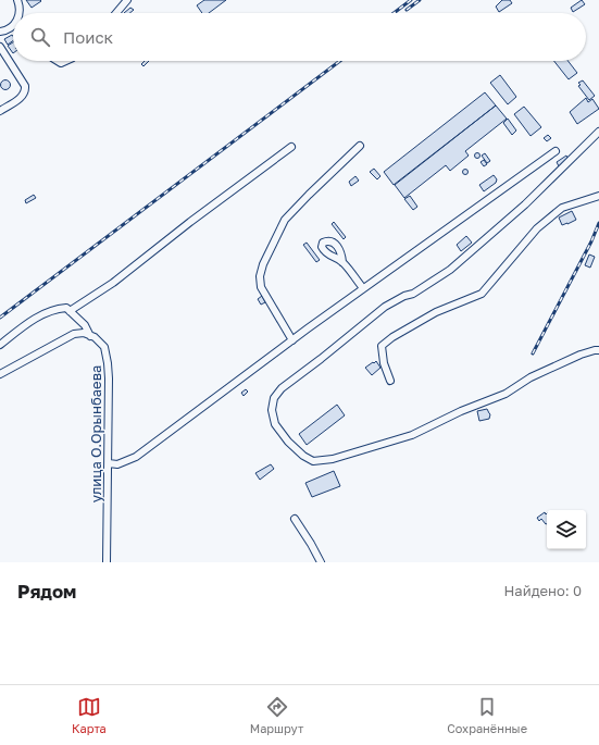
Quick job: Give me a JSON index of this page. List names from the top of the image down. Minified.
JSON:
{"streets":{"street":["улица О.Орынбаева"]},"page":{"search":"Поиск","heading":["Рядом","Найдено: 0"],"nav":["Карта","Маршрут","Сохранённые"]}}
